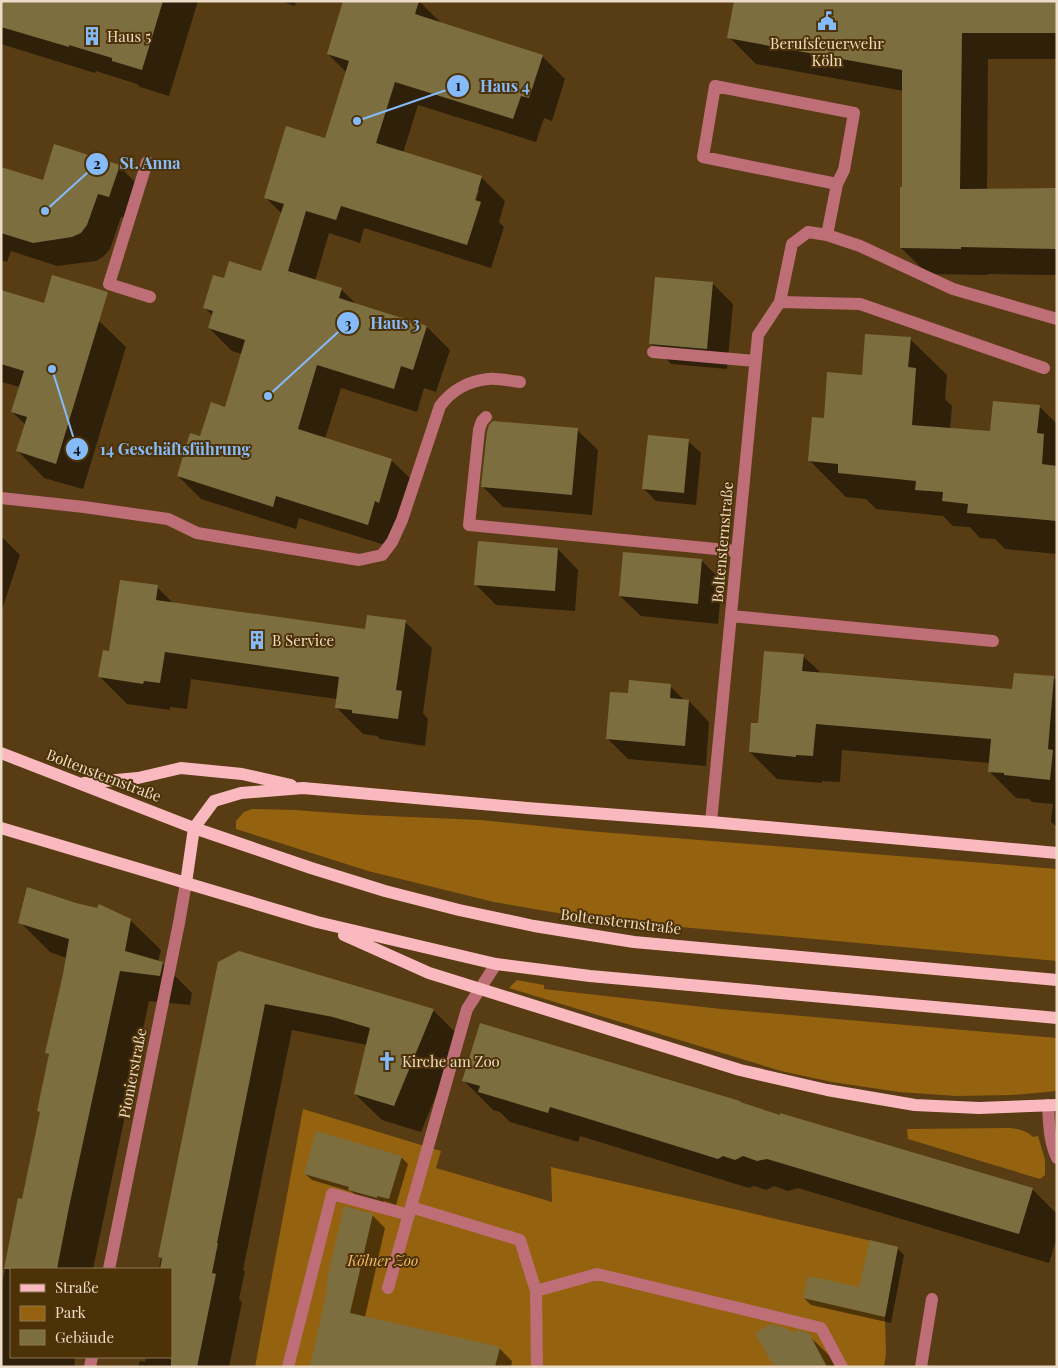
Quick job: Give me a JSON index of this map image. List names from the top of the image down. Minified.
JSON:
{"streets":{"main road":["Boltensternstraße"],"street":["Pionierstraße"]},"parks":["Kölner Zoo"],"places":{"public building":["Berufsfeuerwehr Köln"],"building":["Haus 5","B Service"],"other":["Haus 4","St. Anna","14 Geschäftsführung","Haus 3"],"church":["Kirche am Zoo"]},"legend":["Straße","Park","Gebäude"]}
